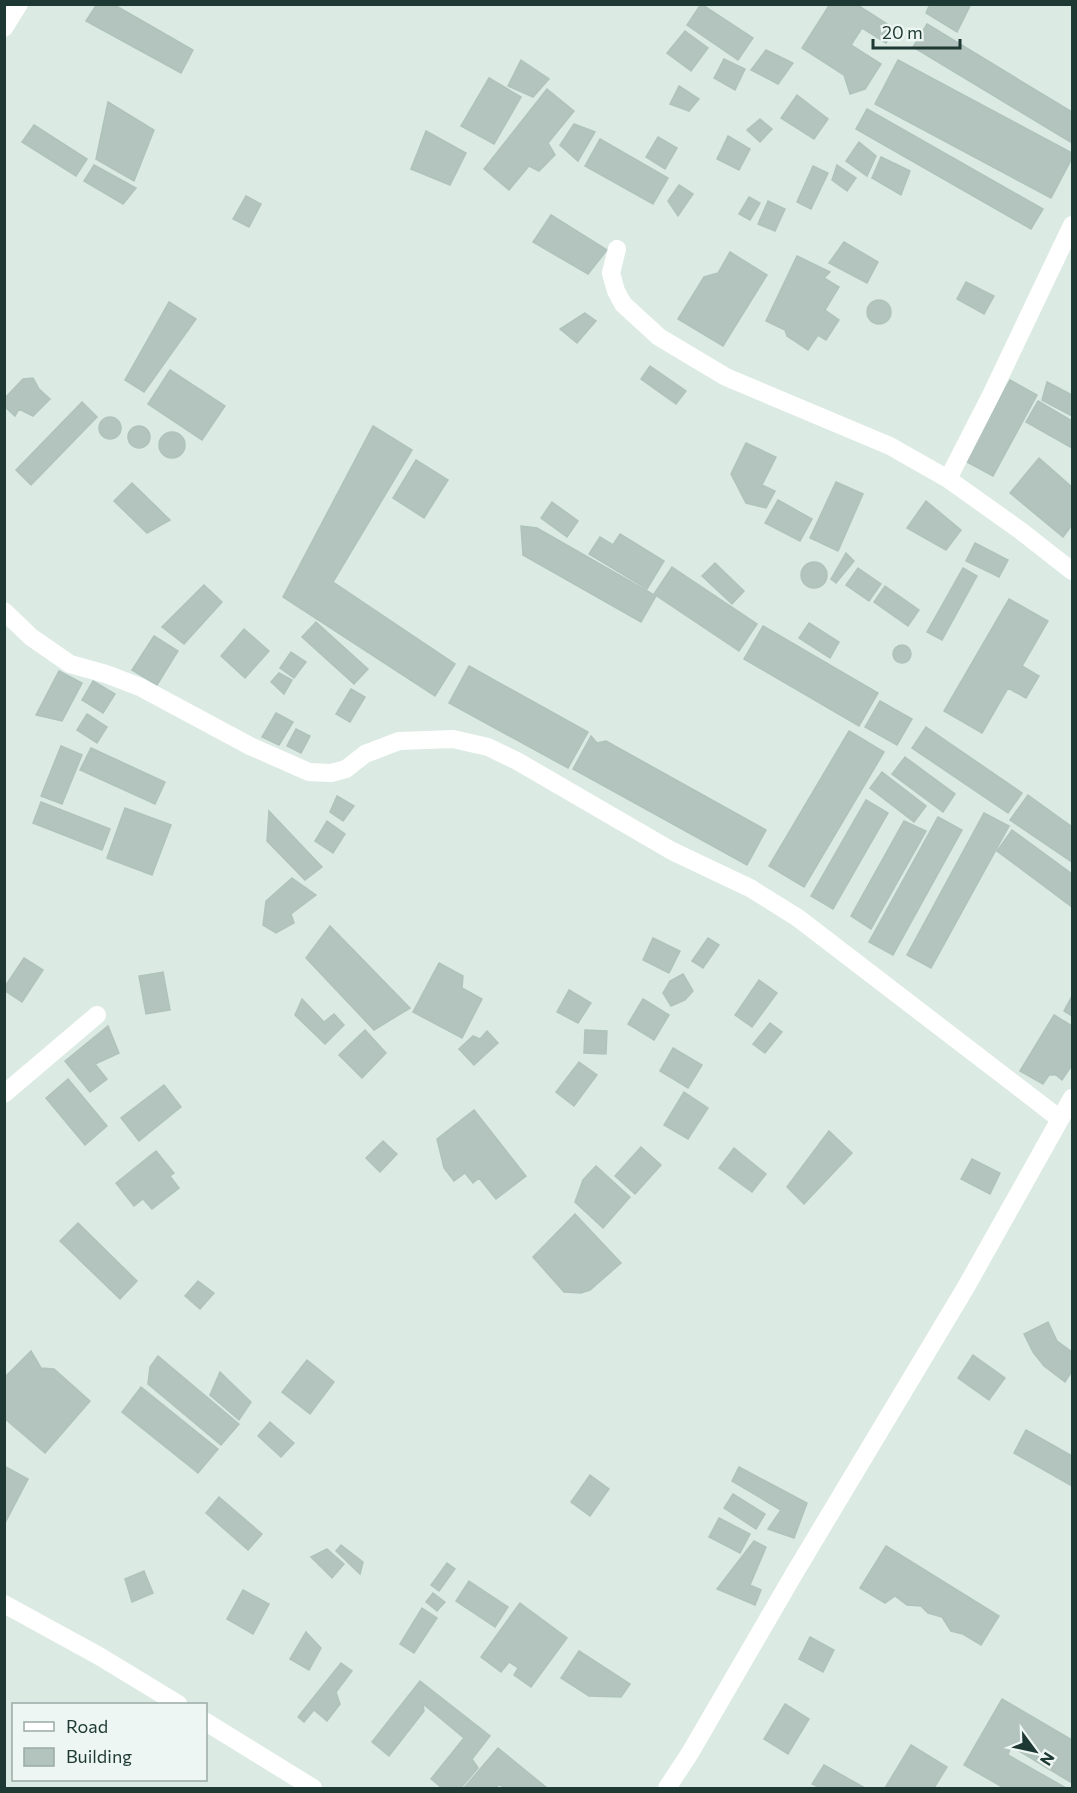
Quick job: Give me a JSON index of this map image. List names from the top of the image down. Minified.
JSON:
{"legend":["Road","Building"],"scale_bar":"20 m","north":"bottom right"}
